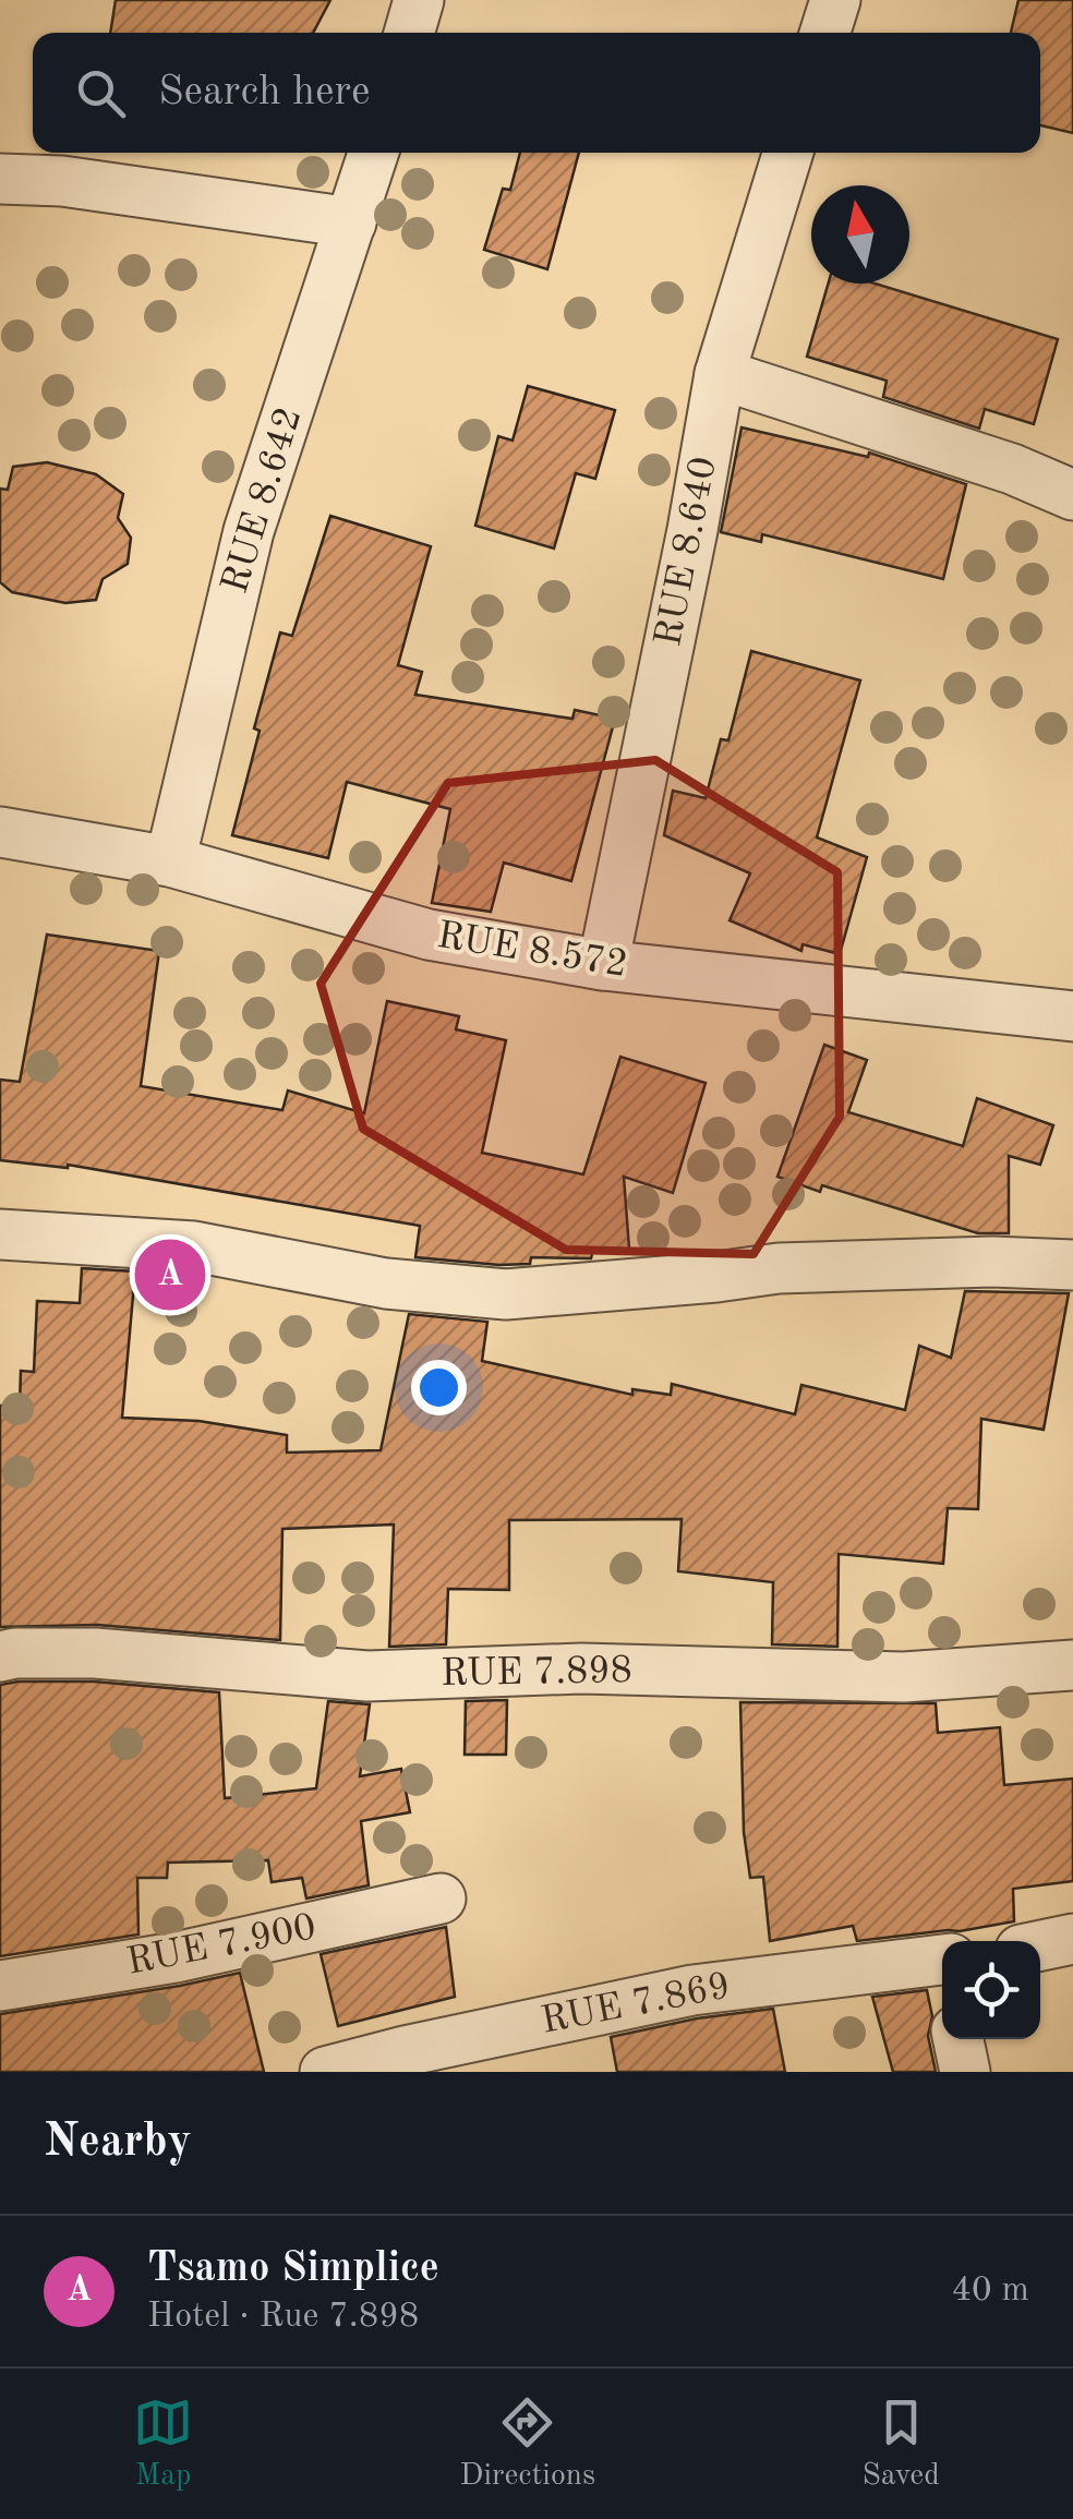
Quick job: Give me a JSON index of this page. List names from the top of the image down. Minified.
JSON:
{"streets":{"street":["RUE 8.642","RUE 8.640","RUE 8.572","RUE 7.898","RUE 7.900","RUE 7.869"]},"crossings":[["RUE 8.642","RUE 8.572"],["RUE 8.640","RUE 8.572"]],"north":"top","page":{"search":"Search here","pins":"A","heading":"Nearby","list":[{"mark":"A","name":"Tsamo Simplice","note":"Hotel · Rue 7.898","value":"40 m"}],"nav":["Map","Directions","Saved"]}}
